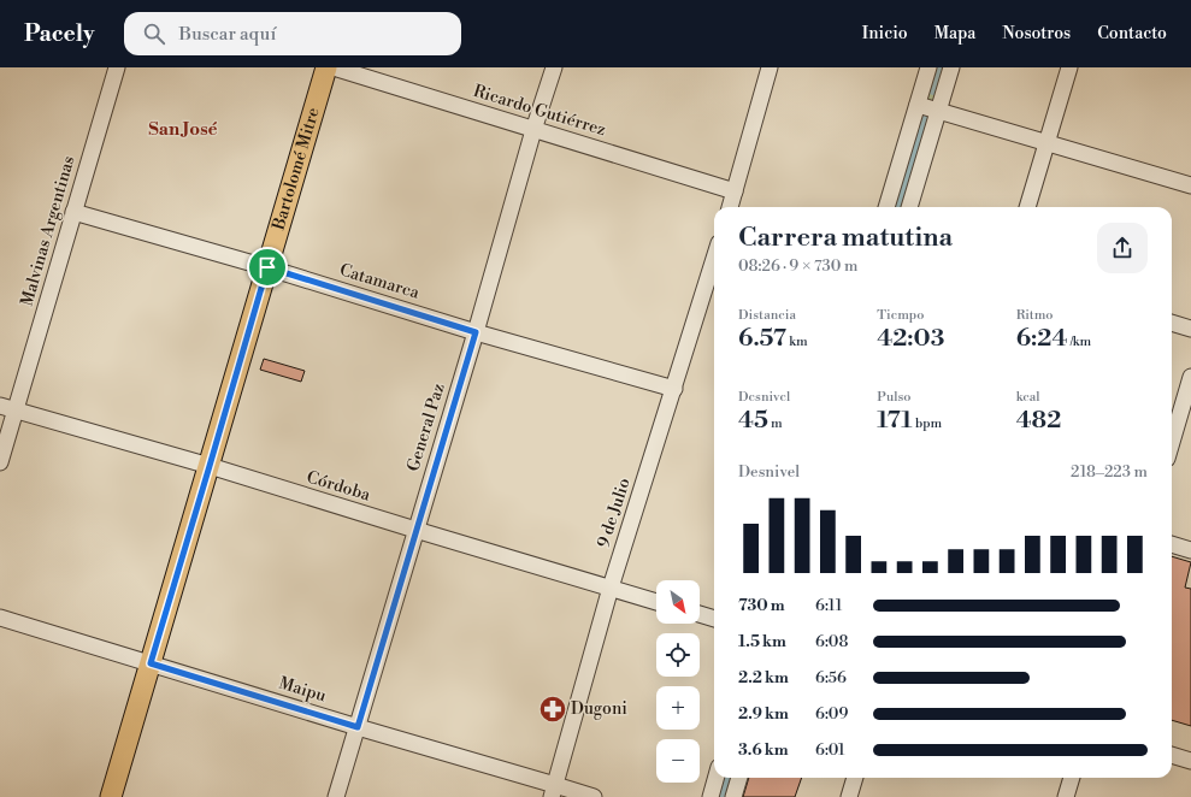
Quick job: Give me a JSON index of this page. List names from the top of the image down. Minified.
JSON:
{"streets":{"main road":["Bartolomé Mitre"],"street":["Ricardo Gutiérrez","Malvinas Argentinas","Catamarca","General Paz","Córdoba","9 de Julio","Maipu"]},"crossings":[["Ricardo Gutiérrez","General Paz"],["Bartolomé Mitre","Catamarca"],["Bartolomé Mitre","Córdoba"],["Bartolomé Mitre","Maipu"],["Malvinas Argentinas","Catamarca"],["Malvinas Argentinas","Córdoba"],["Catamarca","General Paz"],["Catamarca","9 de Julio"],["General Paz","Córdoba"],["General Paz","Maipu"],["Córdoba","9 de Julio"],["9 de Julio","Maipu"]],"districts":["San José"],"places":{"pharmacy":["Dugoni"]},"north":"bottom right","page":{"header":"Pacely","search":"Buscar aquí","nav":["Inicio","Mapa","Nosotros","Contacto"],"heading":["Carrera matutina","08:26 · 9 × 730 m"],"stats":[["Distancia","6.57 km"],["Tiempo","42:03"],["Ritmo","6:24 /km"],["Desnivel","45 m"],["Pulso","171 bpm"],["kcal","482"]],"chart":["Desnivel","218–223 m"],"map_buttons":["+","−"],"list":[{"name":"730 m","note":"6:11"},{"name":"1.5 km","note":"6:08"},{"name":"2.2 km","note":"6:56"},{"name":"2.9 km","note":"6:09"},{"name":"3.6 km","note":"6:01"}]}}
